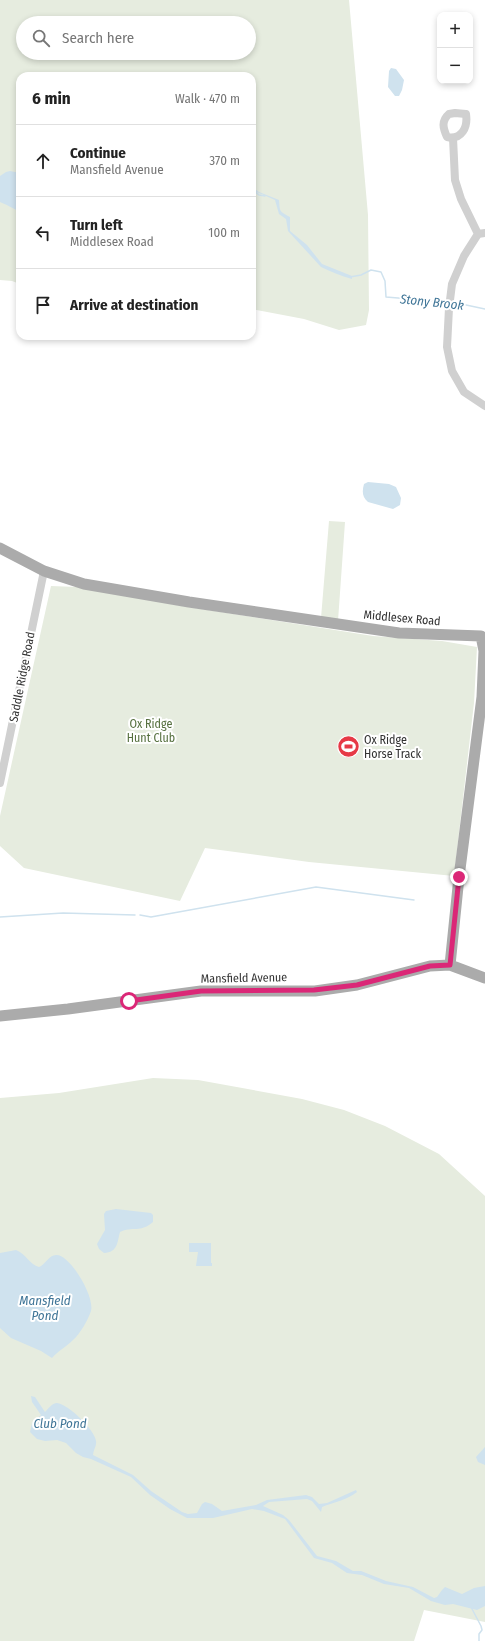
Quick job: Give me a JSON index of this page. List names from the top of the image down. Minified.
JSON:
{"streets":{"main road":["Middlesex Road","Mansfield Avenue"],"street":["Saddle Ridge Road"]},"crossings":[["Middlesex Road","Saddle Ridge Road"],["Middlesex Road","Mansfield Avenue"]],"water":["Stony Brook","Mansfield Pond","Club Pond"],"parks":["Ox Ridge Hunt Club"],"places":{"sports":["Ox Ridge Horse Track"]},"page":{"map_buttons":["+","−"],"search":"Search here","heading":["6 min","Walk · 470 m"],"list":[["Continue","Mansfield Avenue","370 m"],["Turn left","Middlesex Road","100 m"],"Arrive at destination"]}}
